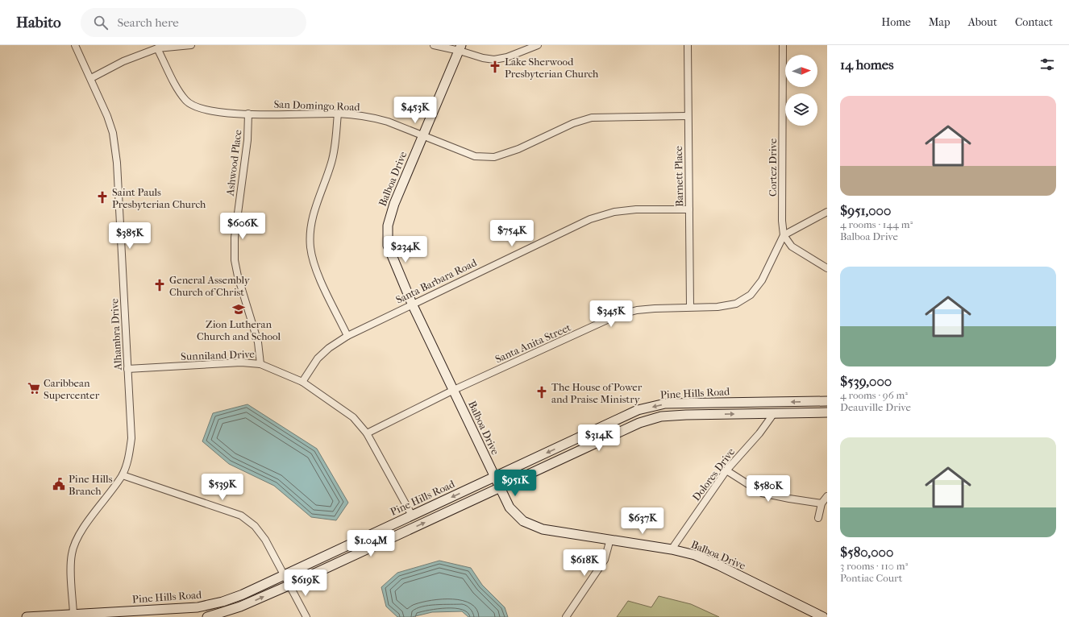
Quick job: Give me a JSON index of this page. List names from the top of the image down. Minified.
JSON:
{"streets":{"main road":["Balboa Drive","Pine Hills Road"],"street":["San Domingo Road","Ashwood Place","Cortez Drive","Barnett Place","Santa Barbara Road","Alhambra Drive","Santa Anita Street","Sunniland Drive","Dolores Drive"]},"crossings":[["San Domingo Road","Ashwood Place"],["San Domingo Road","Barnett Place"],["San Domingo Road","Balboa Drive"],["Ashwood Place","Sunniland Drive"],["Cortez Drive","Santa Anita Street"],["Barnett Place","Santa Barbara Road"],["Barnett Place","Santa Anita Street"],["Balboa Drive","Santa Barbara Road"],["Balboa Drive","Santa Anita Street"],["Balboa Drive","Pine Hills Road"],["Balboa Drive","Dolores Drive"],["Santa Barbara Road","Sunniland Drive"],["Alhambra Drive","Sunniland Drive"],["Alhambra Drive","Pine Hills Road"],["Santa Anita Street","Sunniland Drive"],["Sunniland Drive","Pine Hills Road"],["Pine Hills Road","Dolores Drive"]],"places":{"church":["Lake Sherwood Presbyterian Church","Saint Pauls Presbyterian Church","General Assembly Church of Christ","The House of Power and Praise Ministry"],"school or university":["Zion Lutheran Church and School"],"supermarket":["Caribbean Supercenter"],"public building":["Pine Hills Branch"]},"north":"right","page":{"header":"Habito","search":"Search here","nav":["Home","Map","About","Contact"],"heading":"14 homes","list":[{"name":"$951,000","note":"4 rooms · 144 m² · Balboa Drive"},{"name":"$539,000","note":"4 rooms · 96 m² · Deauville Drive"},{"name":"$580,000","note":"3 rooms · 110 m² · Pontiac Court"}],"price":["$453K","$606K","$754K","$385K","$234K","$345K","$314K","$951K","$539K","$580K","$637K","$1.04M","$618K","$619K"]}}
